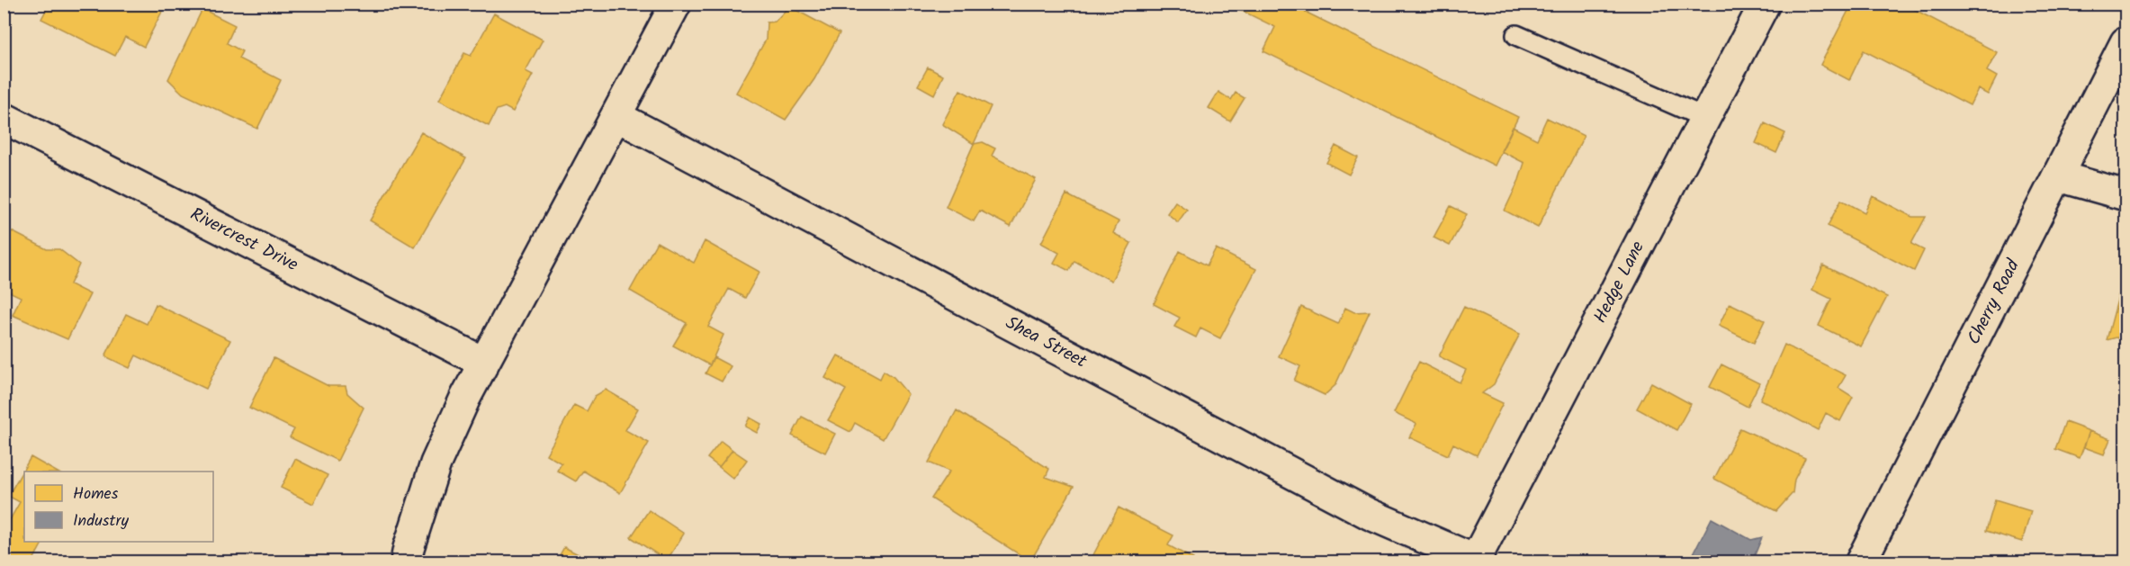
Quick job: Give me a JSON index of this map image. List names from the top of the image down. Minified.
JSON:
{"streets":{"street":["Rivercrest Drive","Hedge Lane","Cherry Road","Shea Street"]},"crossings":[["Hedge Lane","Shea Street"]],"legend":["Homes","Industry"]}
